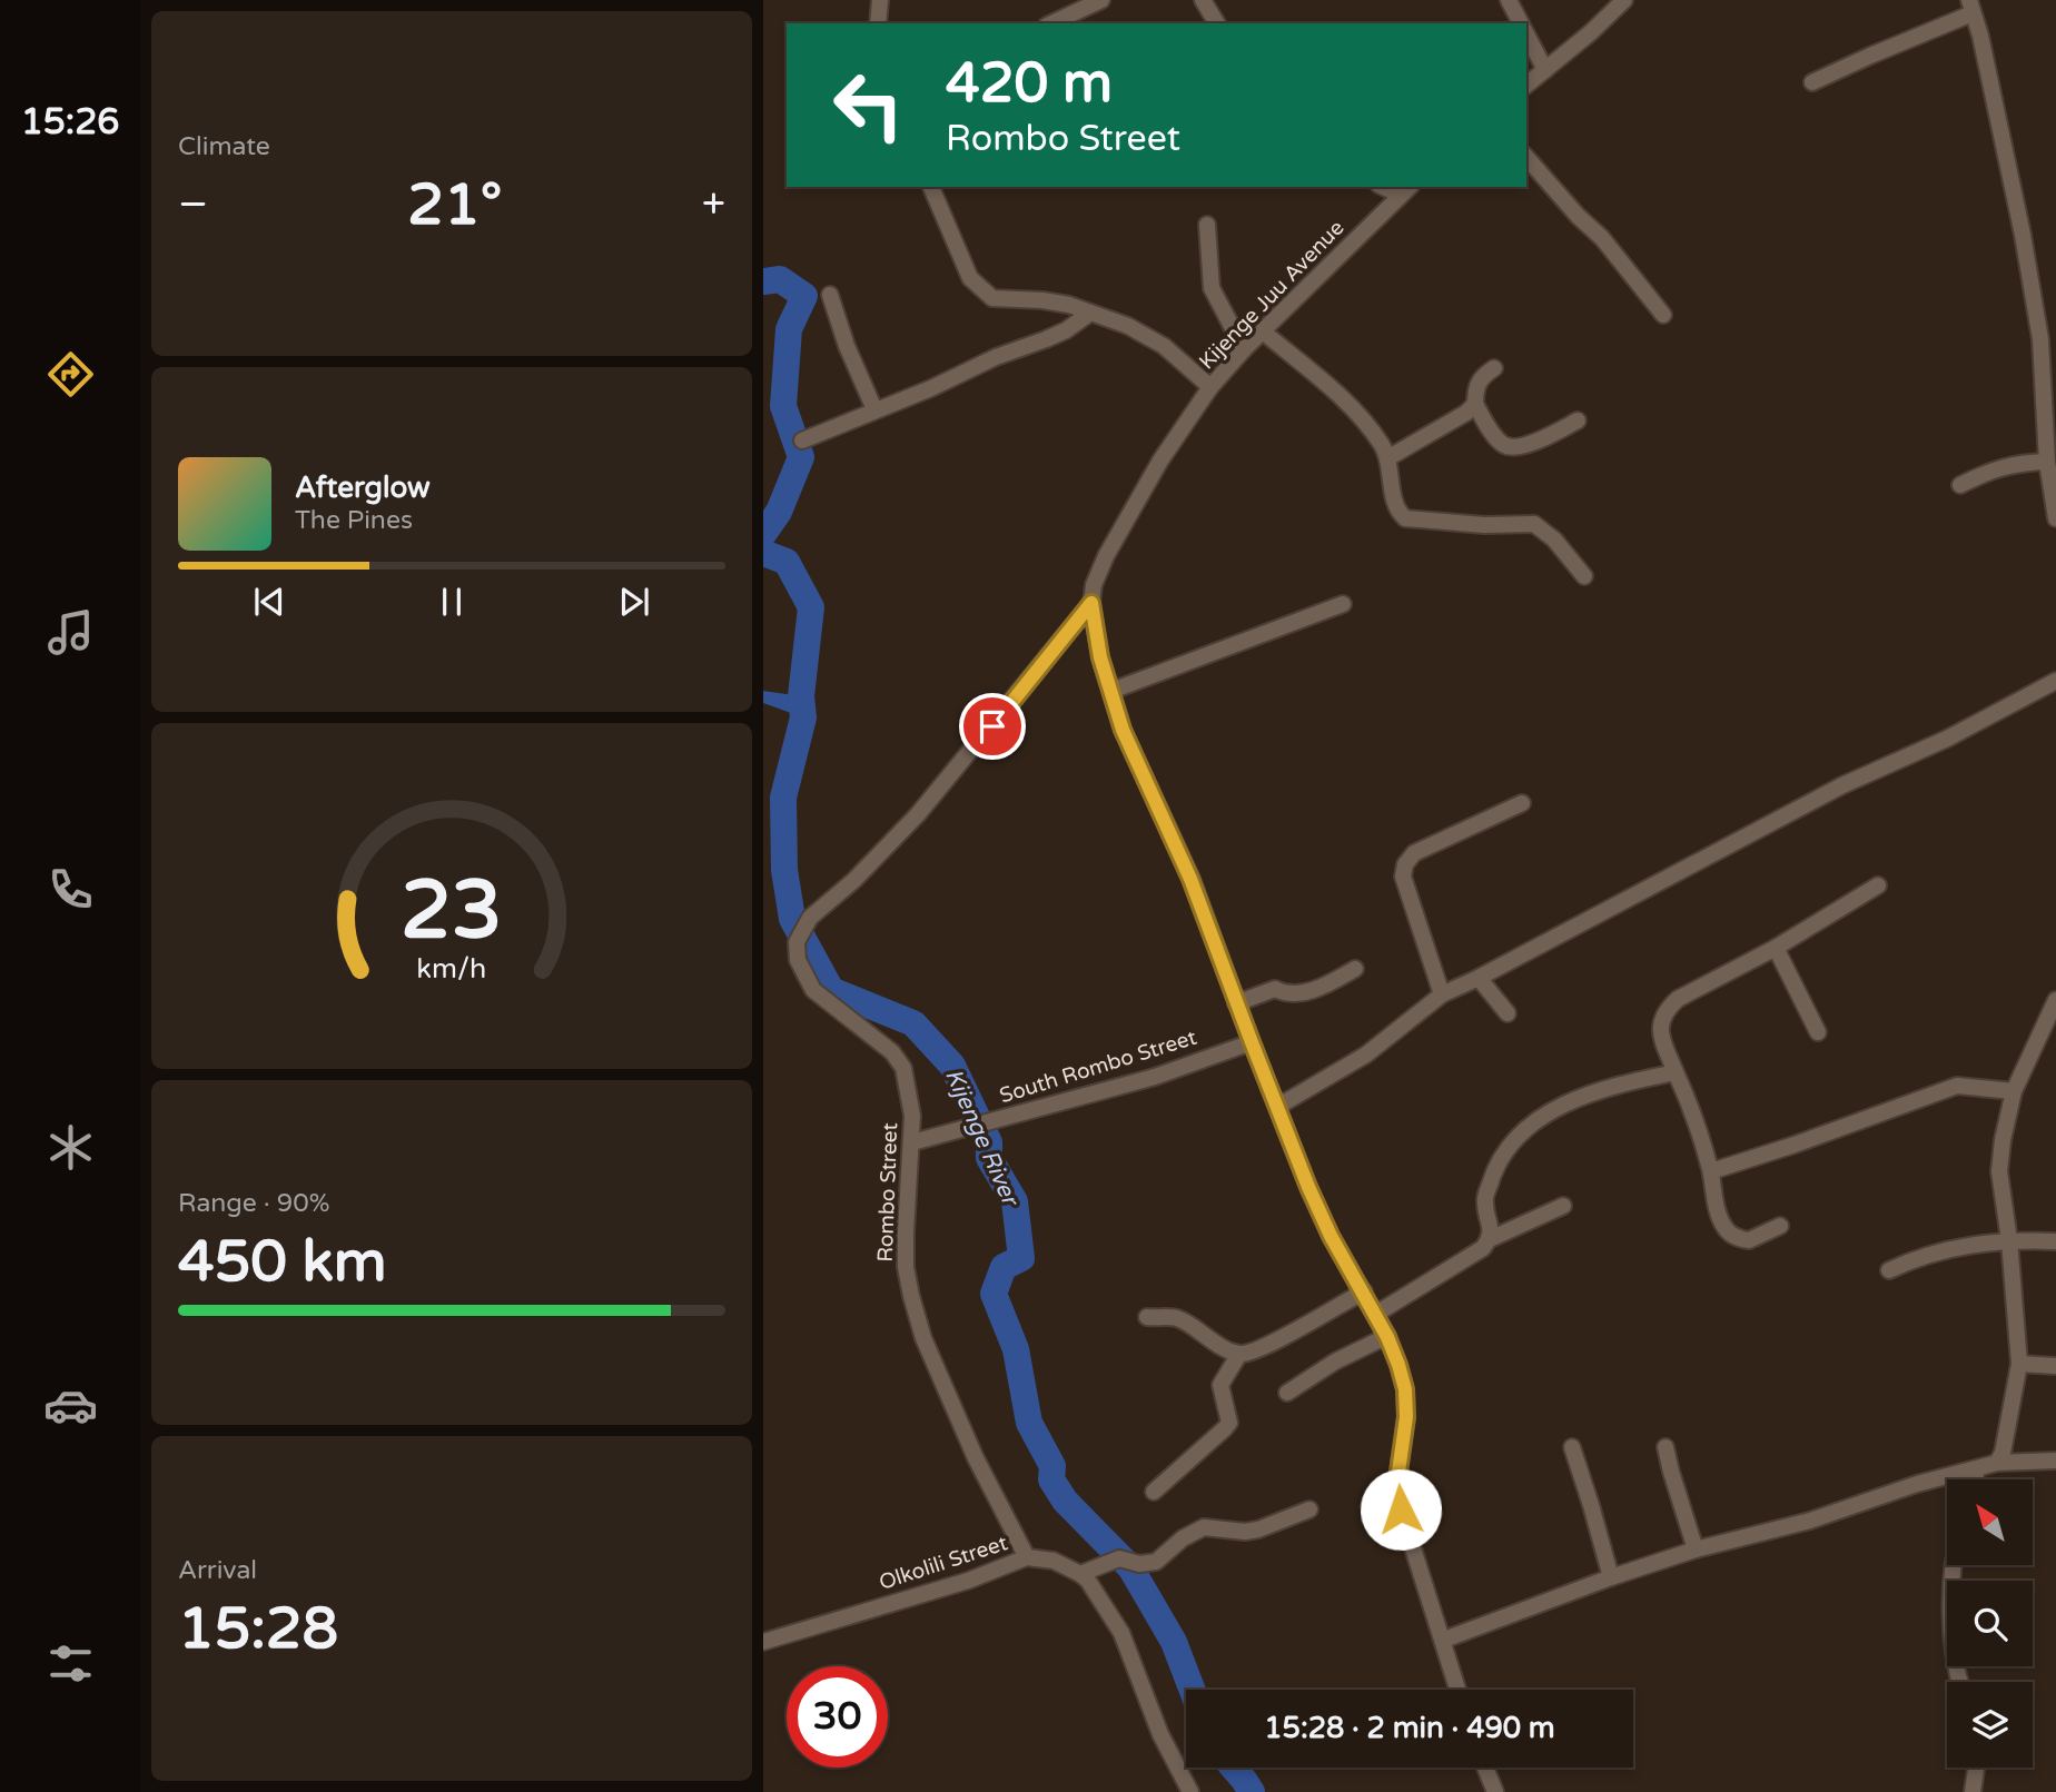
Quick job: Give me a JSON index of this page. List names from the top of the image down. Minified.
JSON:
{"streets":{"street":["Kijenge Juu Avenue","South Rombo Street","Rombo Street","Olkolili Street"]},"crossings":[["Kijenge Juu Avenue","South Rombo Street"],["Kijenge Juu Avenue","Rombo Street"],["South Rombo Street","Rombo Street"],["Rombo Street","Olkolili Street"]],"water":["Kijenge River"],"north":"top left","page":{"tabs":"15:26","tile":["Climate",["Range · 90%","450 km"],["Arrival","15:28"]],"turn":["420 m","Rombo Street"],"heat":["−","21°","+"],"song":["Afterglow","The Pines"],"limit":"30","trip":"15:28 · 2 min · 490 m","gauge":["23","km/h"]}}
